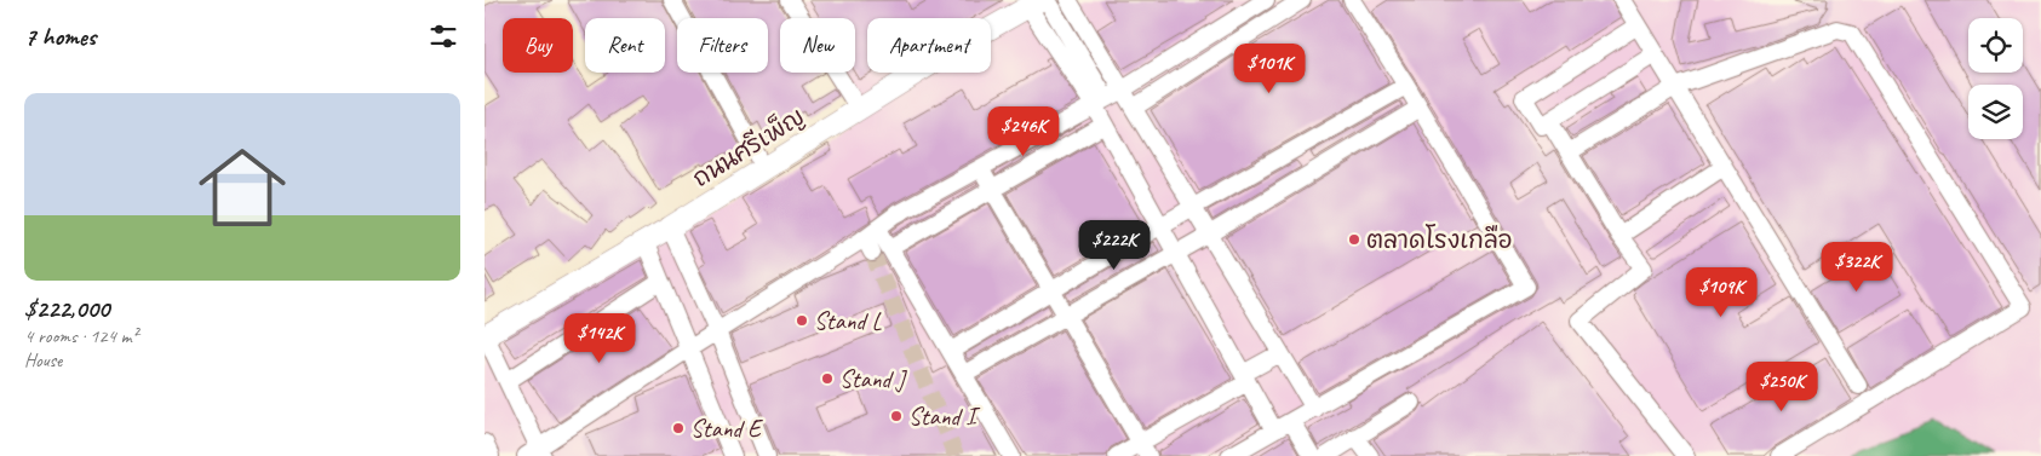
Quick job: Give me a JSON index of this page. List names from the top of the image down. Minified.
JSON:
{"streets":{"main road":["ถนนศรีเพ็ญ"]},"places":["ตลาดโรงเกลือ","Stand L","Stand J","Stand I","Stand E"],"page":{"heading":"7 homes","chip":["Buy","Rent","Filters","New","Apartment"],"price":["$101K","$246K","$222K","$322K","$109K","$142K","$250K"],"list":[{"name":"$222,000","note":"4 rooms · 124 m² · House"}]}}
